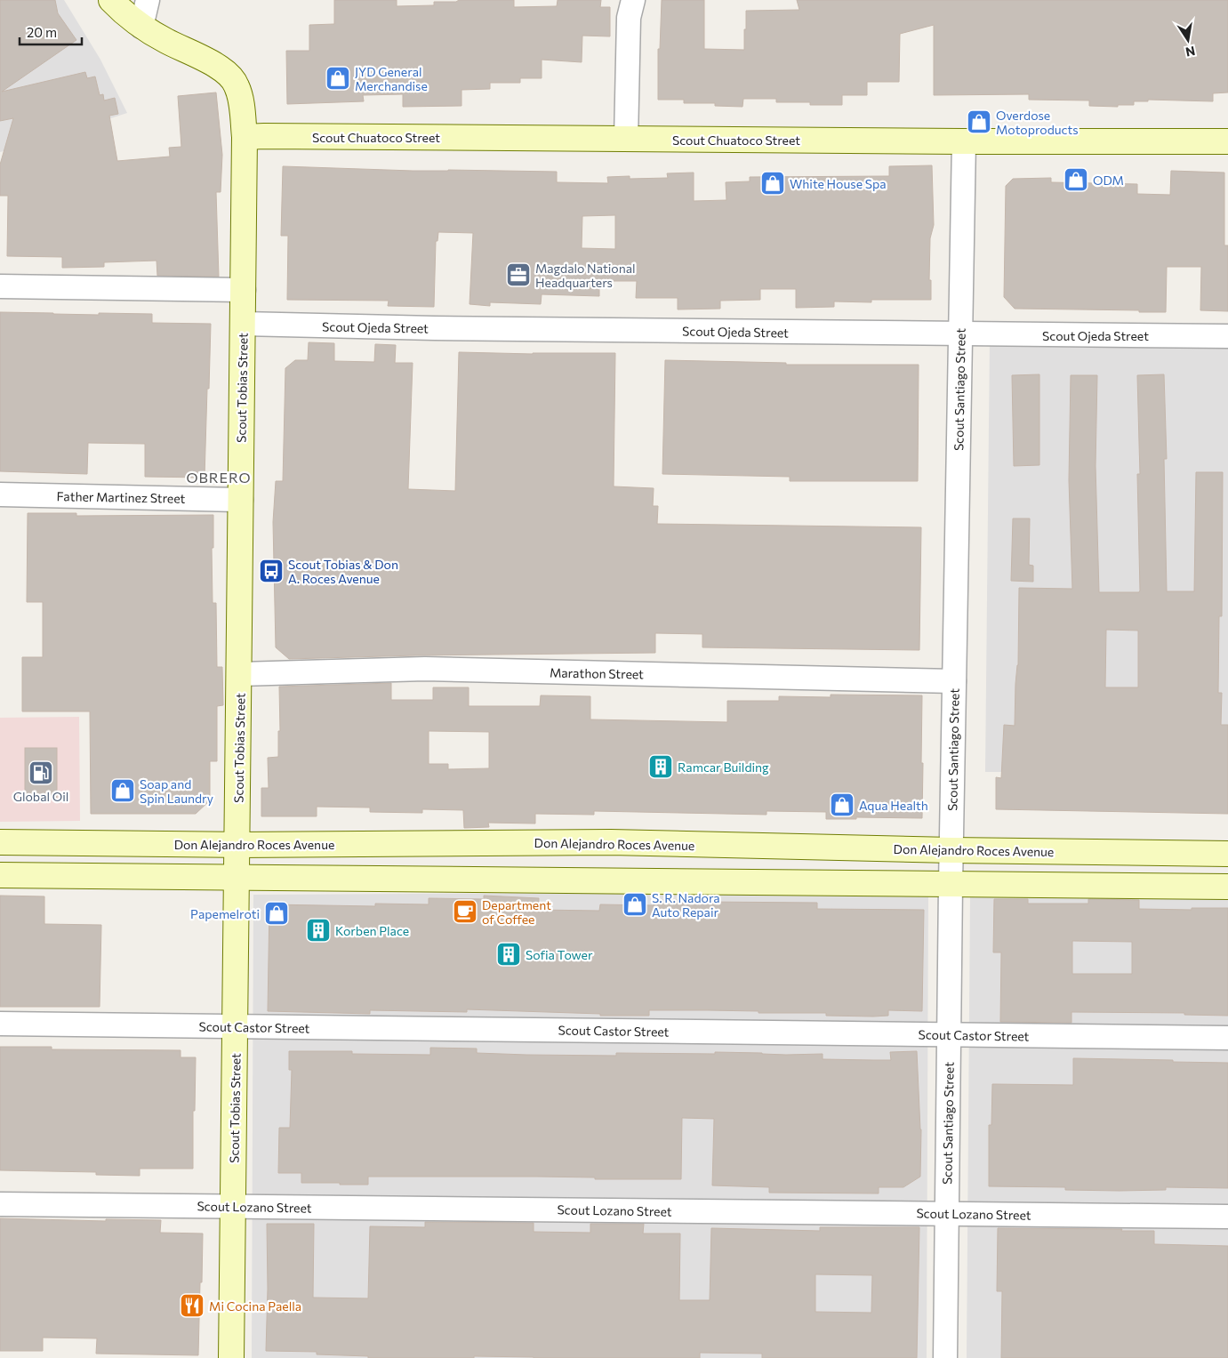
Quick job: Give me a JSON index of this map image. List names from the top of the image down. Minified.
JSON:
{"streets":{"main road":["Scout Chuatoco Street","Scout Tobias Street","Don Alejandro Roces Avenue"],"street":["Scout Ojeda Street","Scout Santiago Street","Father Martinez Street","Marathon Street","Scout Castor Street","Scout Lozano Street"]},"crossings":[["Scout Chuatoco Street","Scout Tobias Street"],["Scout Chuatoco Street","Scout Santiago Street"],["Scout Ojeda Street","Scout Tobias Street"],["Scout Ojeda Street","Scout Santiago Street"],["Scout Tobias Street","Father Martinez Street"],["Scout Tobias Street","Marathon Street"],["Scout Tobias Street","Don Alejandro Roces Avenue"],["Scout Tobias Street","Scout Castor Street"],["Scout Tobias Street","Scout Lozano Street"],["Scout Santiago Street","Marathon Street"],["Scout Santiago Street","Don Alejandro Roces Avenue"],["Scout Santiago Street","Scout Castor Street"],["Scout Santiago Street","Scout Lozano Street"]],"districts":["OBRERO"],"places":{"shop":["JYD General Merchandise","Overdose Motoproducts","ODM","White House Spa","Soap and Spin Laundry","Aqua Health","S. R. Nadora Auto Repair","Papemelroti"],"office":["Magdalo National Headquarters"],"bus stop":["Scout Tobias & Don A. Roces Avenue"],"building":["Ramcar Building","Korben Place","Sofia Tower"],"fuel station":["Global Oil"],"cafe":["Department of Coffee"],"restaurant":["Mi Cocina Paella"]},"scale_bar":"20 m","north":"bottom"}
